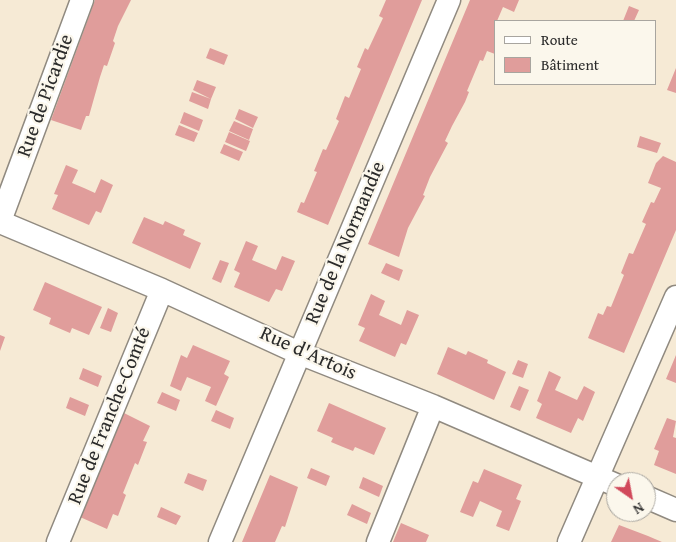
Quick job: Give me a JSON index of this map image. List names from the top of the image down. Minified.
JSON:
{"streets":{"street":["Rue de Picardie","Rue de la Normandie","Rue d'Artois","Rue de Franche-Comté"]},"crossings":[["Rue de Picardie","Rue d'Artois"],["Rue de la Normandie","Rue d'Artois"],["Rue d'Artois","Rue de Franche-Comté"]],"legend":["Route","Bâtiment"],"north":"bottom right"}
